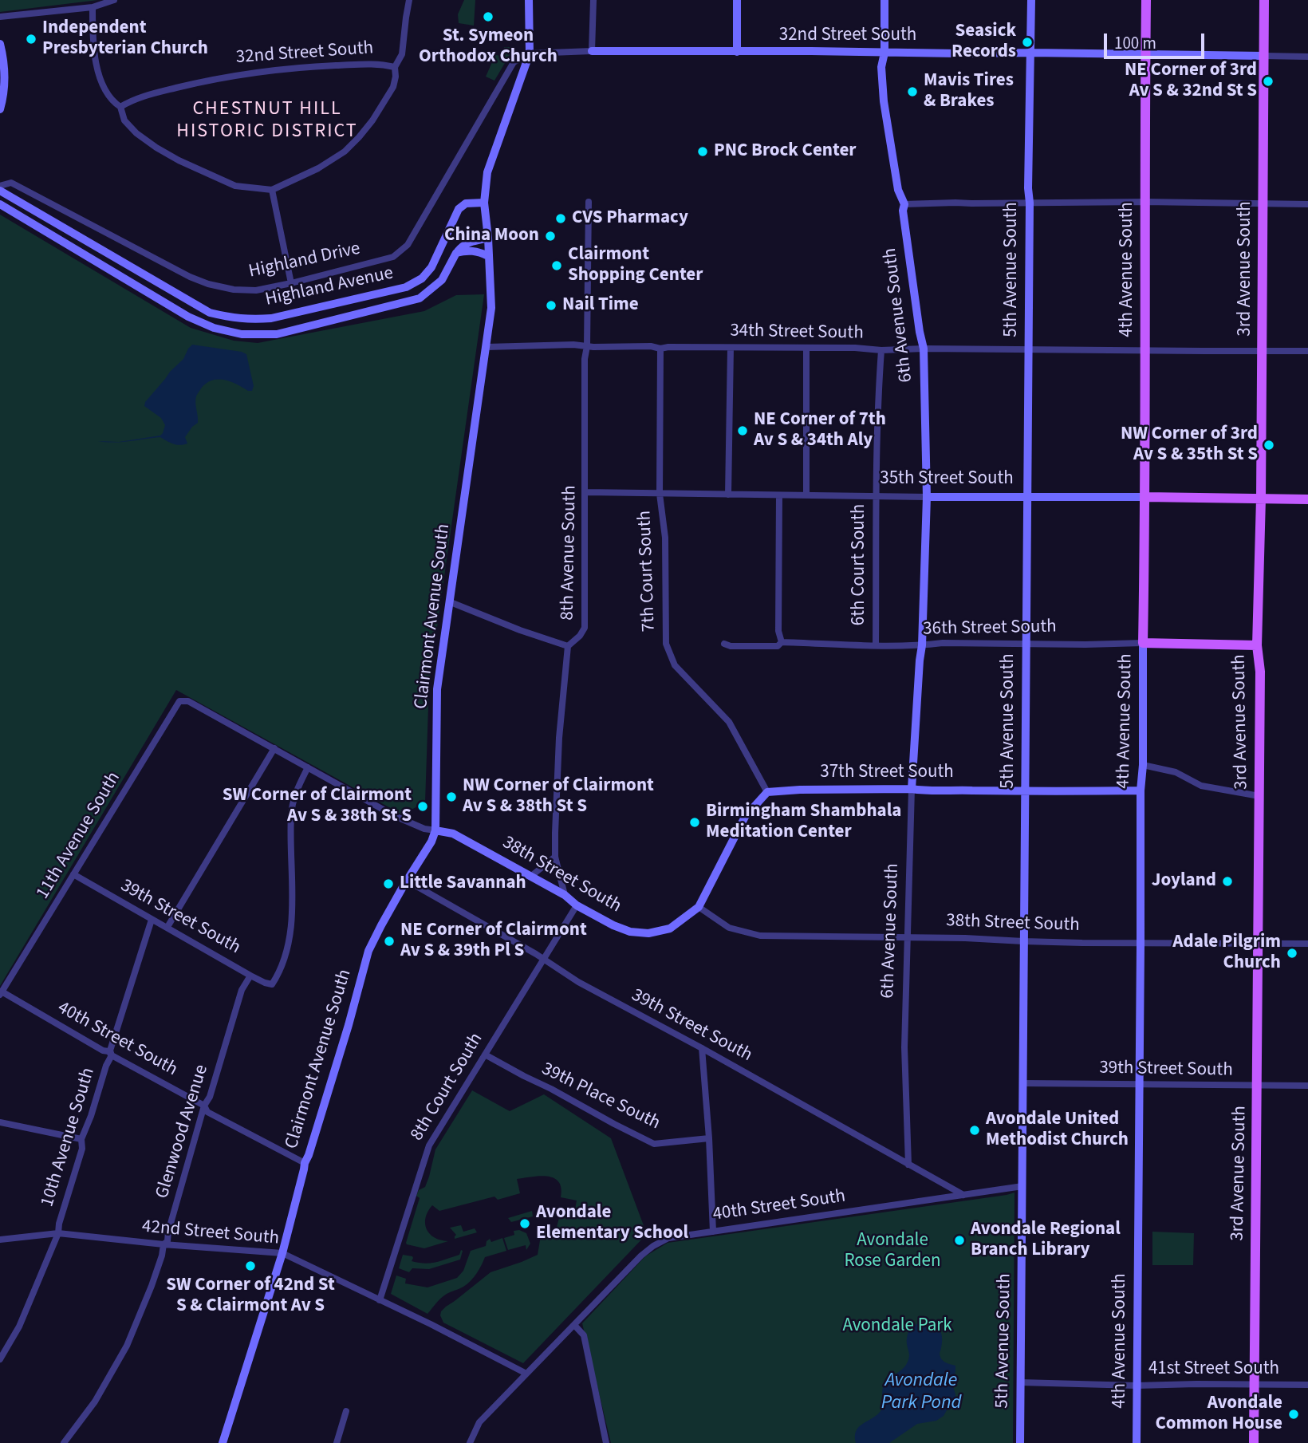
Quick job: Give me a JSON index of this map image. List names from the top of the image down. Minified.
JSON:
{"streets":{"main road":["3rd Avenue South","4th Avenue South","35th Street South","36th Street South"],"street":["32nd Street South","Highland Drive","5th Avenue South","Highland Avenue","6th Avenue South","34th Street South","8th Avenue South","6th Court South","7th Court South","Clairmont Avenue South","37th Street South","11th Avenue South","38th Street South","39th Street South","40th Street South","8th Court South","39th Place South","Glenwood Avenue","10th Avenue South","42nd Street South","41st Street South"]},"crossings":[["32nd Street South","Highland Drive"],["32nd Street South","3rd Avenue South"],["32nd Street South","5th Avenue South"],["32nd Street South","4th Avenue South"],["32nd Street South","6th Avenue South"],["32nd Street South","Clairmont Avenue South"],["Highland Drive","Clairmont Avenue South"],["3rd Avenue South","34th Street South"],["3rd Avenue South","35th Street South"],["3rd Avenue South","36th Street South"],["3rd Avenue South","38th Street South"],["3rd Avenue South","39th Street South"],["3rd Avenue South","41st Street South"],["5th Avenue South","34th Street South"],["5th Avenue South","35th Street South"],["5th Avenue South","36th Street South"],["5th Avenue South","37th Street South"],["5th Avenue South","38th Street South"],["5th Avenue South","39th Street South"],["5th Avenue South","40th Street South"],["5th Avenue South","41st Street South"],["4th Avenue South","34th Street South"],["4th Avenue South","35th Street South"],["4th Avenue South","36th Street South"],["4th Avenue South","37th Street South"],["4th Avenue South","38th Street South"],["4th Avenue South","39th Street South"],["4th Avenue South","41st Street South"],["Highland Avenue","Clairmont Avenue South"],["6th Avenue South","34th Street South"],["6th Avenue South","35th Street South"],["6th Avenue South","36th Street South"],["6th Avenue South","37th Street South"],["6th Avenue South","38th Street South"],["6th Avenue South","39th Street South"],["34th Street South","8th Avenue South"],["34th Street South","6th Court South"],["34th Street South","7th Court South"],["34th Street South","Clairmont Avenue South"],["35th Street South","8th Avenue South"],["35th Street South","6th Court South"],["35th Street South","7th Court South"],["8th Avenue South","38th Street South"],["6th Court South","36th Street South"],["7th Court South","37th Street South"],["Clairmont Avenue South","38th Street South"],["Clairmont Avenue South","39th Street South"],["Clairmont Avenue South","40th Street South"],["Clairmont Avenue South","42nd Street South"],["11th Avenue South","38th Street South"],["11th Avenue South","39th Street South"],["11th Avenue South","40th Street South"],["38th Street South","39th Street South"],["38th Street South","8th Court South"],["39th Street South","40th Street South"],["39th Street South","8th Court South"],["39th Street South","Glenwood Avenue"],["39th Street South","10th Avenue South"],["40th Street South","Glenwood Avenue"],["40th Street South","10th Avenue South"],["40th Street South","42nd Street South"],["8th Court South","39th Place South"],["8th Court South","42nd Street South"],["Glenwood Avenue","42nd Street South"],["10th Avenue South","42nd Street South"]],"districts":["CHESTNUT HILL HISTORIC DISTRICT"],"water":["Avondale Park Pond"],"parks":["Avondale Rose Garden","Avondale Park"],"places":["St. Symeon Orthodox Church","Independent Presbyterian Church","Seasick Records","NE Corner of 3rd Av S & 32nd St S","Mavis Tires & Brakes","PNC Brock Center","CVS Pharmacy","China Moon","Clairmont Shopping Center","Nail Time","NE Corner of 7th Av S & 34th Aly","NW Corner of 3rd Av S & 35th St S","NW Corner of Clairmont Av S & 38th St S","SW Corner of Clairmont Av S & 38th St S","Birmingham Shambhala Meditation Center","Joyland","Little Savannah","NE Corner of Clairmont Av S & 39th Pl S","Adale Pilgrim Church","Avondale United Methodist Church","Avondale Elementary School","Avondale Regional Branch Library","SW Corner of 42nd St S & Clairmont Av S","Avondale Common House"],"scale_bar":"100 m"}
